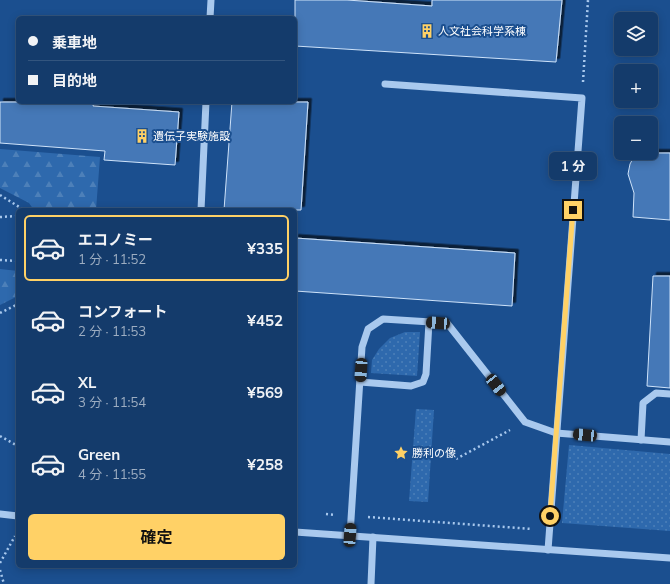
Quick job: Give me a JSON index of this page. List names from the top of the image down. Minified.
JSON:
{"places":{"building":["人文社会科学系棟","遺伝子実験施設"],"place":["勝利の像"]},"page":{"map_buttons":["+","−"],"banner":["乗車地","目的地"],"bubble":"1 分","list":[{"name":"エコノミー","note":"1 分 · 11:52","value":"¥335"},{"name":"コンフォート","note":"2 分 · 11:53","value":"¥452"},{"name":"XL","note":"3 分 · 11:54","value":"¥569"},{"name":"Green","note":"4 分 · 11:55","value":"¥258"}],"buttons":"確定"}}
